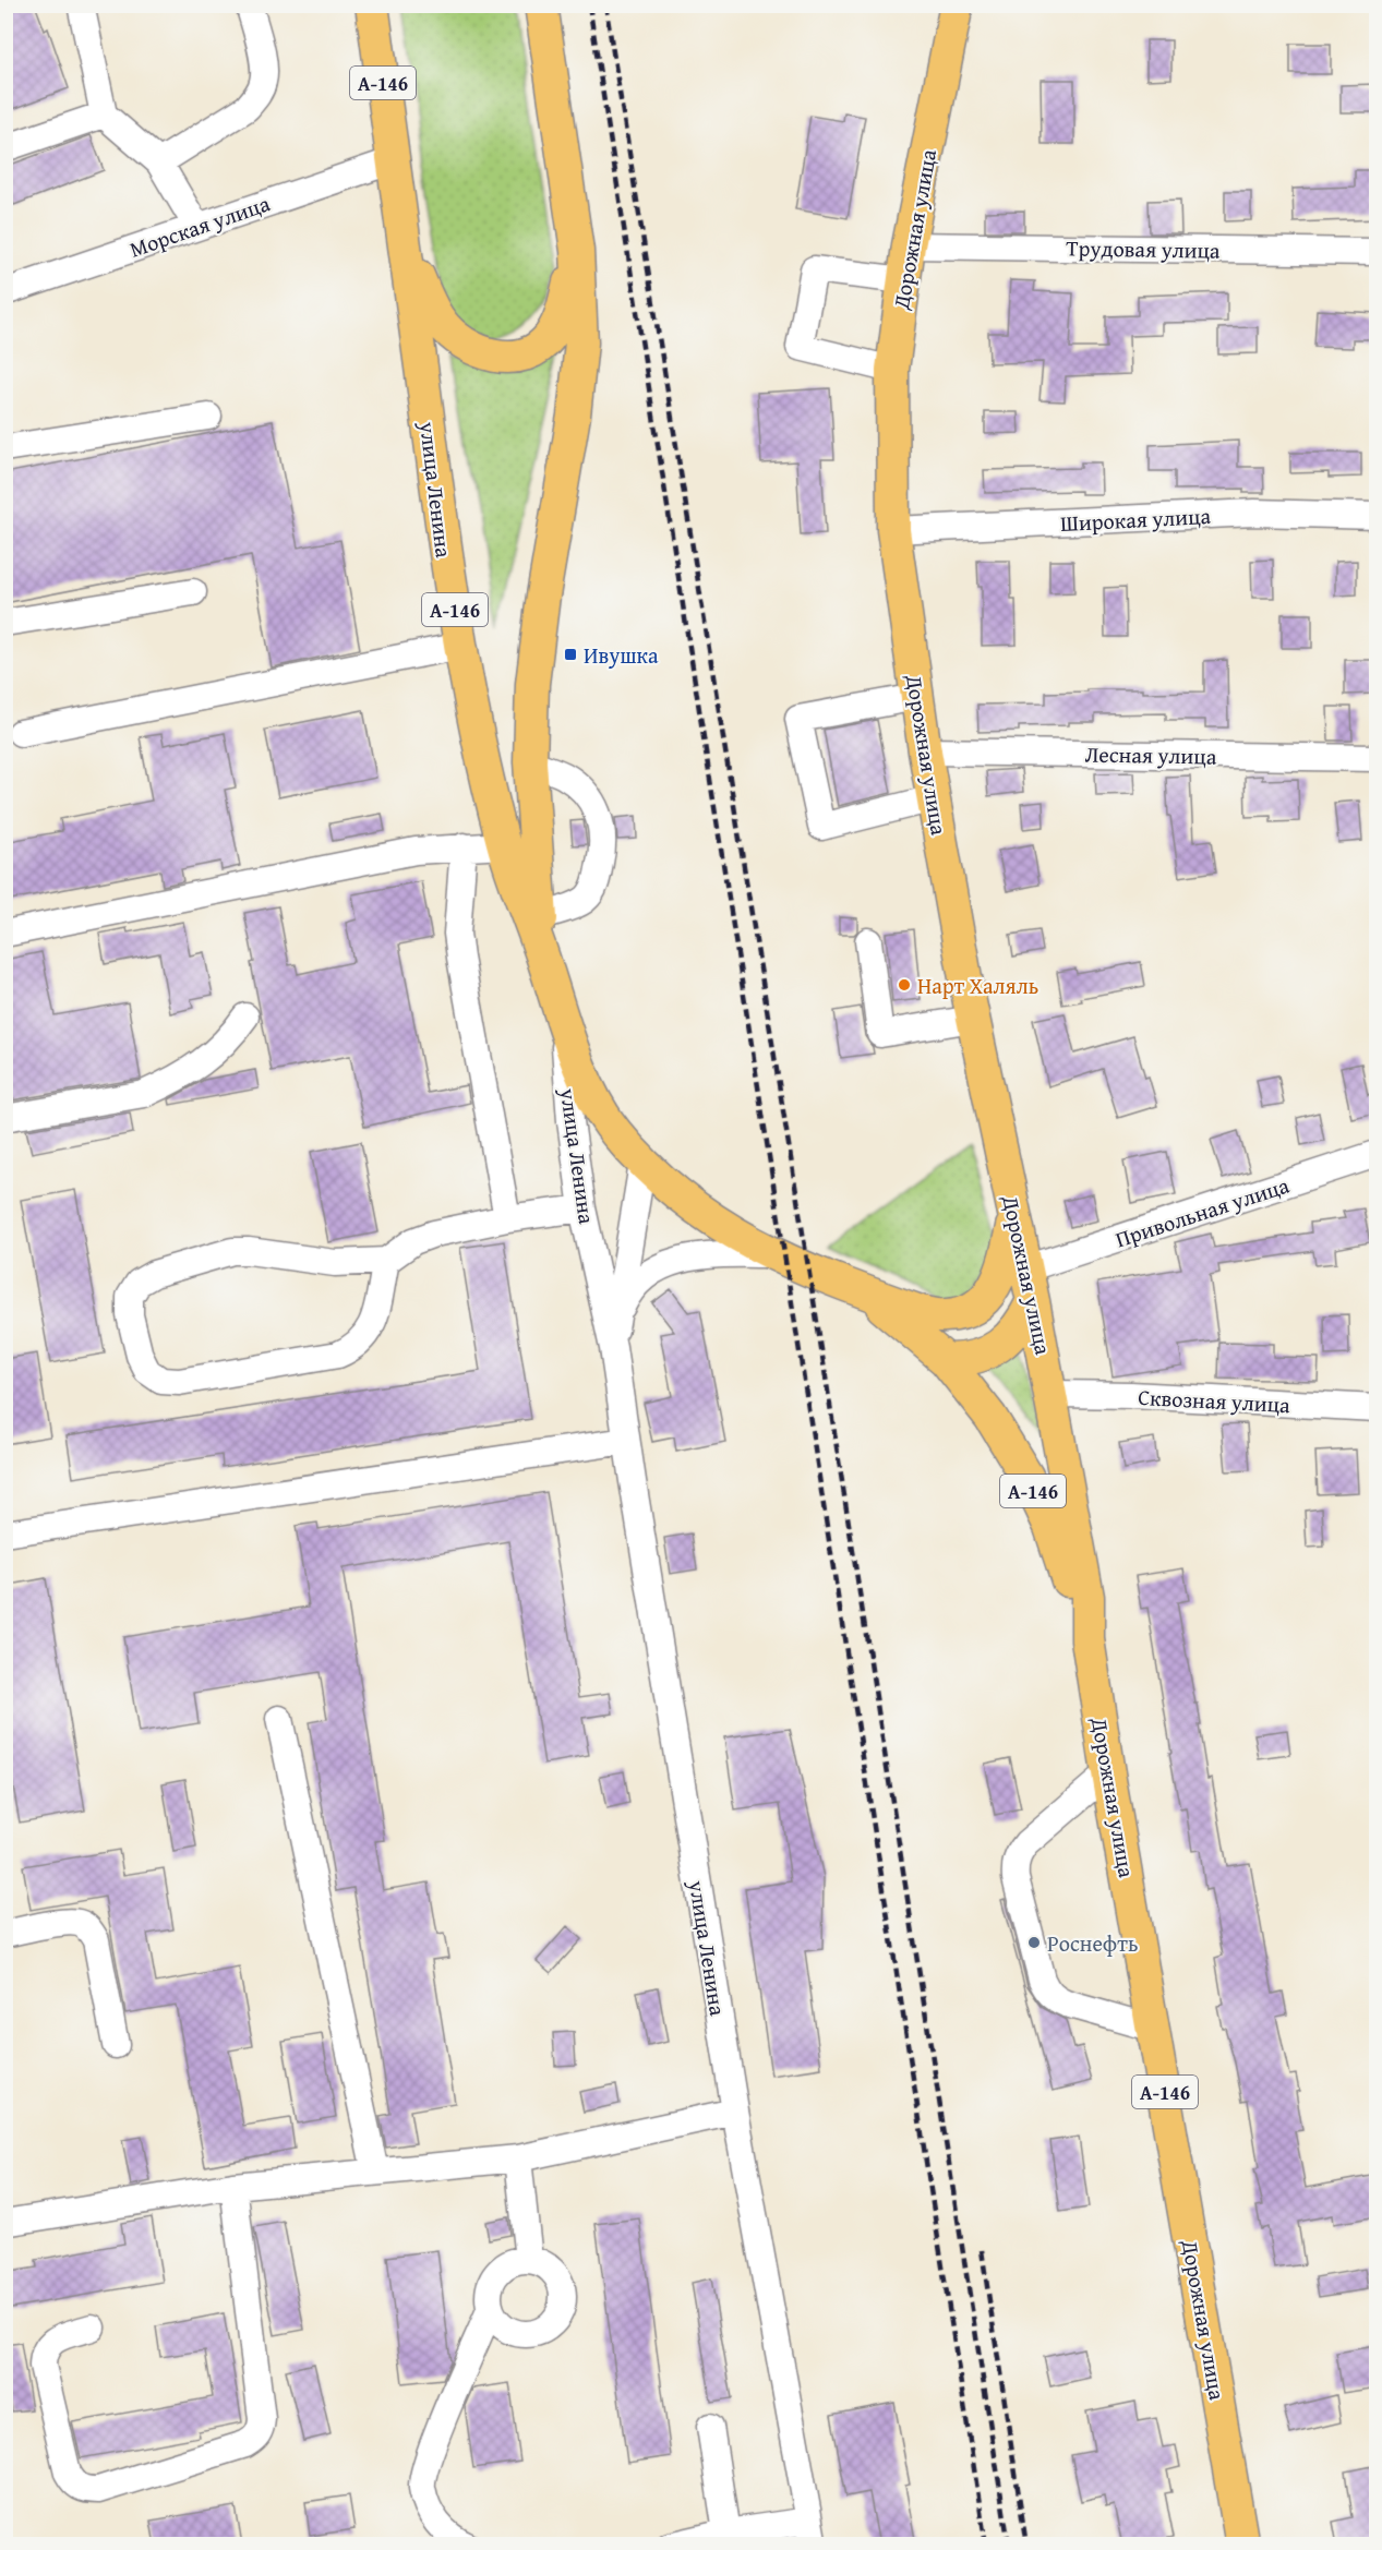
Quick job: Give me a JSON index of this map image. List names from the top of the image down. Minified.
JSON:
{"streets":{"main road":["А-146","Дорожная улица","улица Ленина"],"street":["Морская улица","Трудовая улица","Широкая улица","Лесная улица","Привольная улица","Сквозная улица"]},"crossings":[["А-146","Дорожная улица"],["А-146","улица Ленина"],["Морская улица","улица Ленина"],["Дорожная улица","Трудовая улица"],["Дорожная улица","Широкая улица"],["Дорожная улица","Лесная улица"],["Дорожная улица","Привольная улица"],["Дорожная улица","Сквозная улица"]],"places":{"transit":["Ивушка"],"other":["Нарт Халяль","Роснефть"]}}
